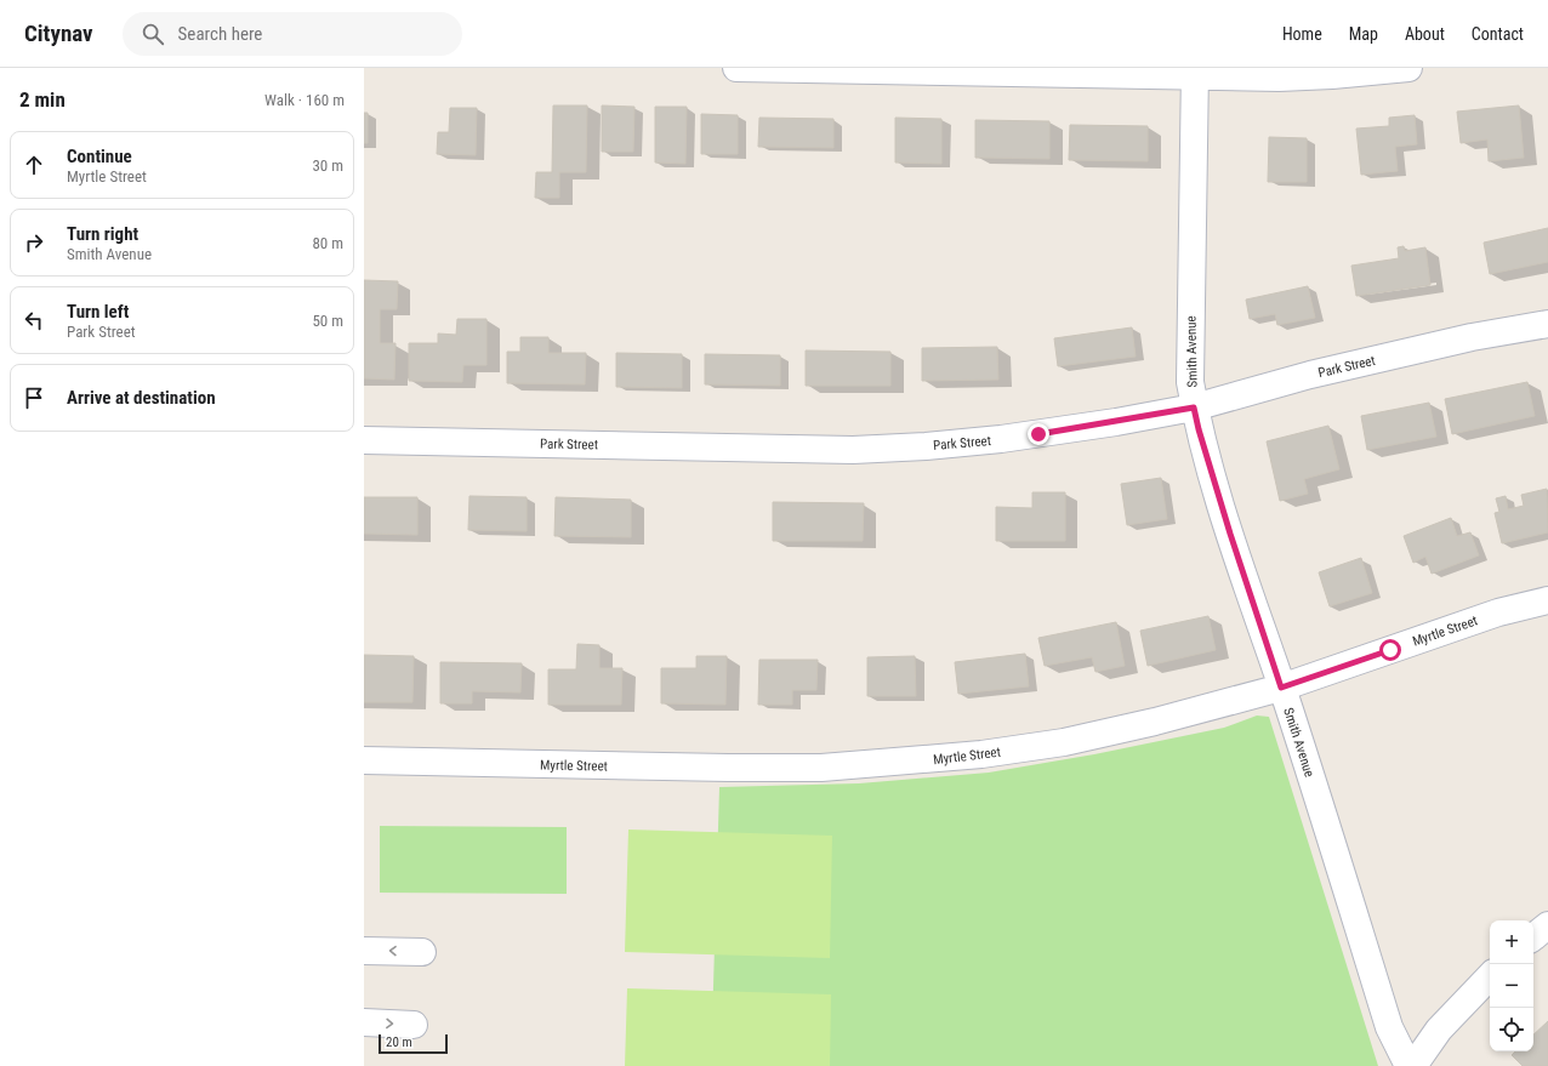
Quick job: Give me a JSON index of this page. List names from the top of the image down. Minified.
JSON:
{"streets":{"street":["Smith Avenue","Park Street","Myrtle Street"]},"crossings":[["Smith Avenue","Park Street"],["Smith Avenue","Myrtle Street"]],"scale_bar":"20 m","page":{"header":"Citynav","search":"Search here","nav":["Home","Map","About","Contact"],"heading":["2 min","Walk · 160 m"],"list":[["Continue","Myrtle Street","30 m"],["Turn right","Smith Avenue","80 m"],["Turn left","Park Street","50 m"],"Arrive at destination"],"map_buttons":["+","−"],"scale":"20 m"}}
